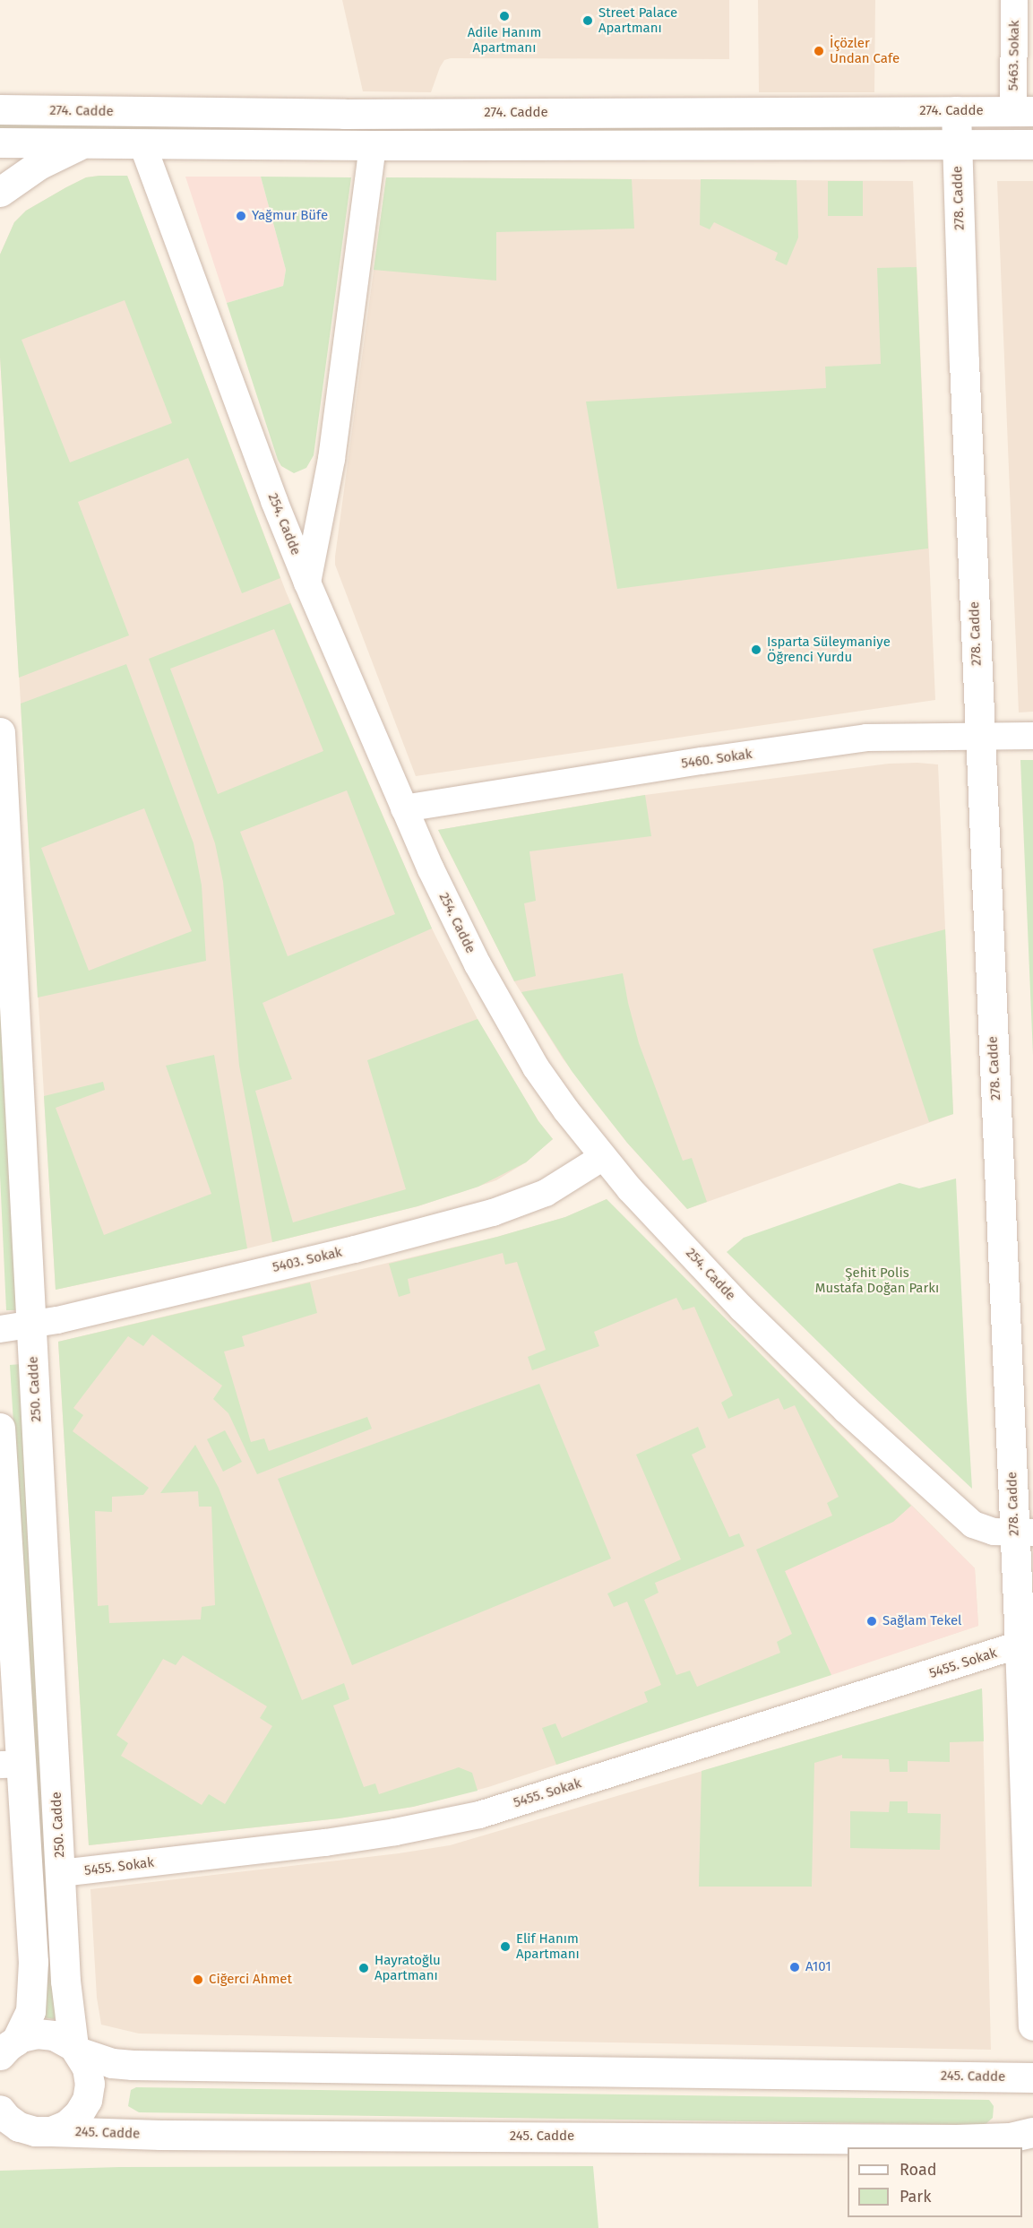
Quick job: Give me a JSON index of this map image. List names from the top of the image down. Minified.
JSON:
{"streets":{"street":["5463. Sokak","274. Cadde","278. Cadde","254. Cadde","5460. Sokak","5403. Sokak","250. Cadde","5455. Sokak","245. Cadde"]},"crossings":[["5463. Sokak","274. Cadde"],["274. Cadde","278. Cadde"],["278. Cadde","254. Cadde"],["278. Cadde","5460. Sokak"],["278. Cadde","5455. Sokak"],["254. Cadde","5460. Sokak"],["254. Cadde","5403. Sokak"],["5403. Sokak","250. Cadde"],["250. Cadde","5455. Sokak"],["250. Cadde","245. Cadde"]],"parks":["Şehit Polis Mustafa Doğan Parkı"],"places":["Adile Hanım Apartmanı","Street Palace Apartmanı","İçözler Undan Cafe","Yağmur Büfe","Isparta Süleymaniye Öğrenci Yurdu","Sağlam Tekel","Elif Hanım Apartmanı","A101","Hayratoğlu Apartmanı","Ciğerci Ahmet"],"legend":["Road","Park"]}
